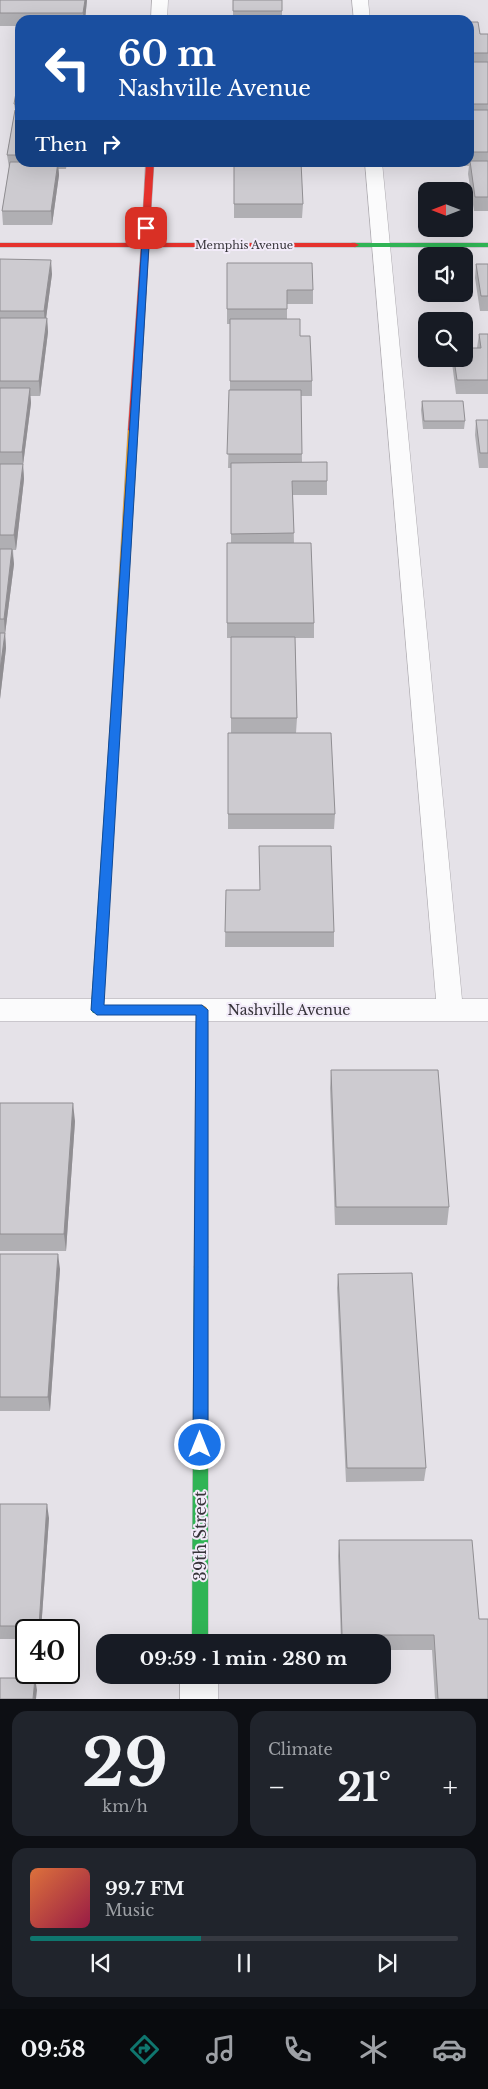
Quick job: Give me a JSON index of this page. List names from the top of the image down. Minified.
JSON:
{"streets":{"street":["Memphis Avenue","Nashville Avenue","39th Street"]},"crossings":[["Nashville Avenue","39th Street"]],"north":"left","page":{"turn":["60 m","Nashville Avenue"],"then":"Then","limit":"40","trip":"09:59 · 1 min · 280 m","tile":[["29","km/h"],"Climate"],"heat":["−","21°","+"],"song":["99.7 FM","Music"],"tabs":"09:58"}}
